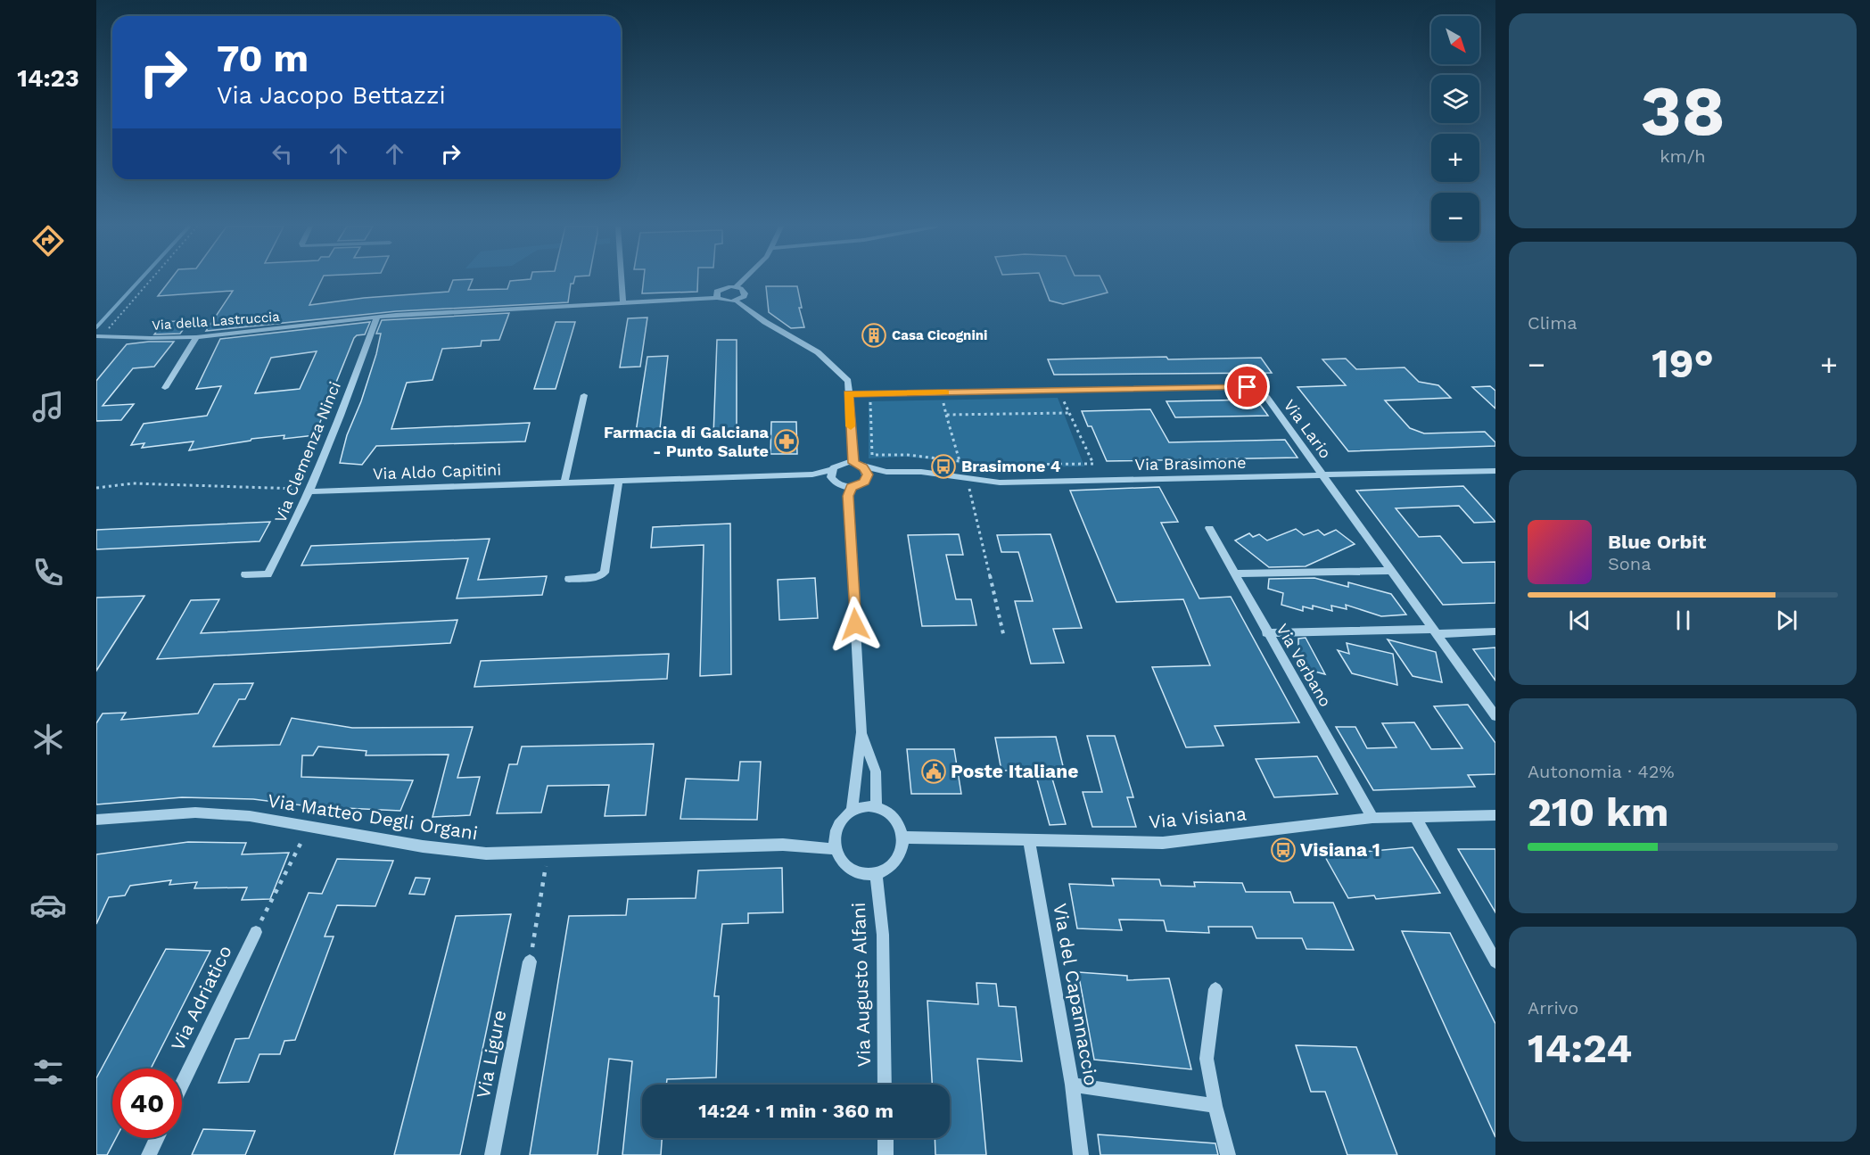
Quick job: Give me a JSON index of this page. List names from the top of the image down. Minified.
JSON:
{"streets":{"street":["Via della Lastruccia","Via Lario","Via Clemenza Ninci","Via Brasimone","Via Aldo Capitini","Via Verbano","Via Matteo Degli Organi","Via Visiana","Via Augusto Alfani","Via del Capannaccio","Via Adriatico","Via Ligure"]},"crossings":[["Via della Lastruccia","Via Clemenza Ninci"],["Via Lario","Via Brasimone"],["Via Clemenza Ninci","Via Aldo Capitini"],["Via Brasimone","Via Aldo Capitini"],["Via Verbano","Via Visiana"],["Via Matteo Degli Organi","Via Visiana"],["Via Matteo Degli Organi","Via Augusto Alfani"],["Via Visiana","Via Augusto Alfani"],["Via Visiana","Via del Capannaccio"]],"places":{"building":["Casa Cicognini"],"pharmacy":["Farmacia di Galciana - Punto Salute"],"bus stop":["Brasimone 4","Visiana 1"],"public building":["Poste Italiane"]},"north":"bottom right","page":{"tabs":"14:23","tile":[["38","km/h"],"Clima",["Autonomia · 42%","210 km"],["Arrivo","14:24"]],"map_buttons":["+","−"],"turn":["70 m","Via Jacopo Bettazzi"],"heat":["−","19°","+"],"song":["Blue Orbit","Sona"],"limit":"40","trip":"14:24 · 1 min · 360 m"}}
